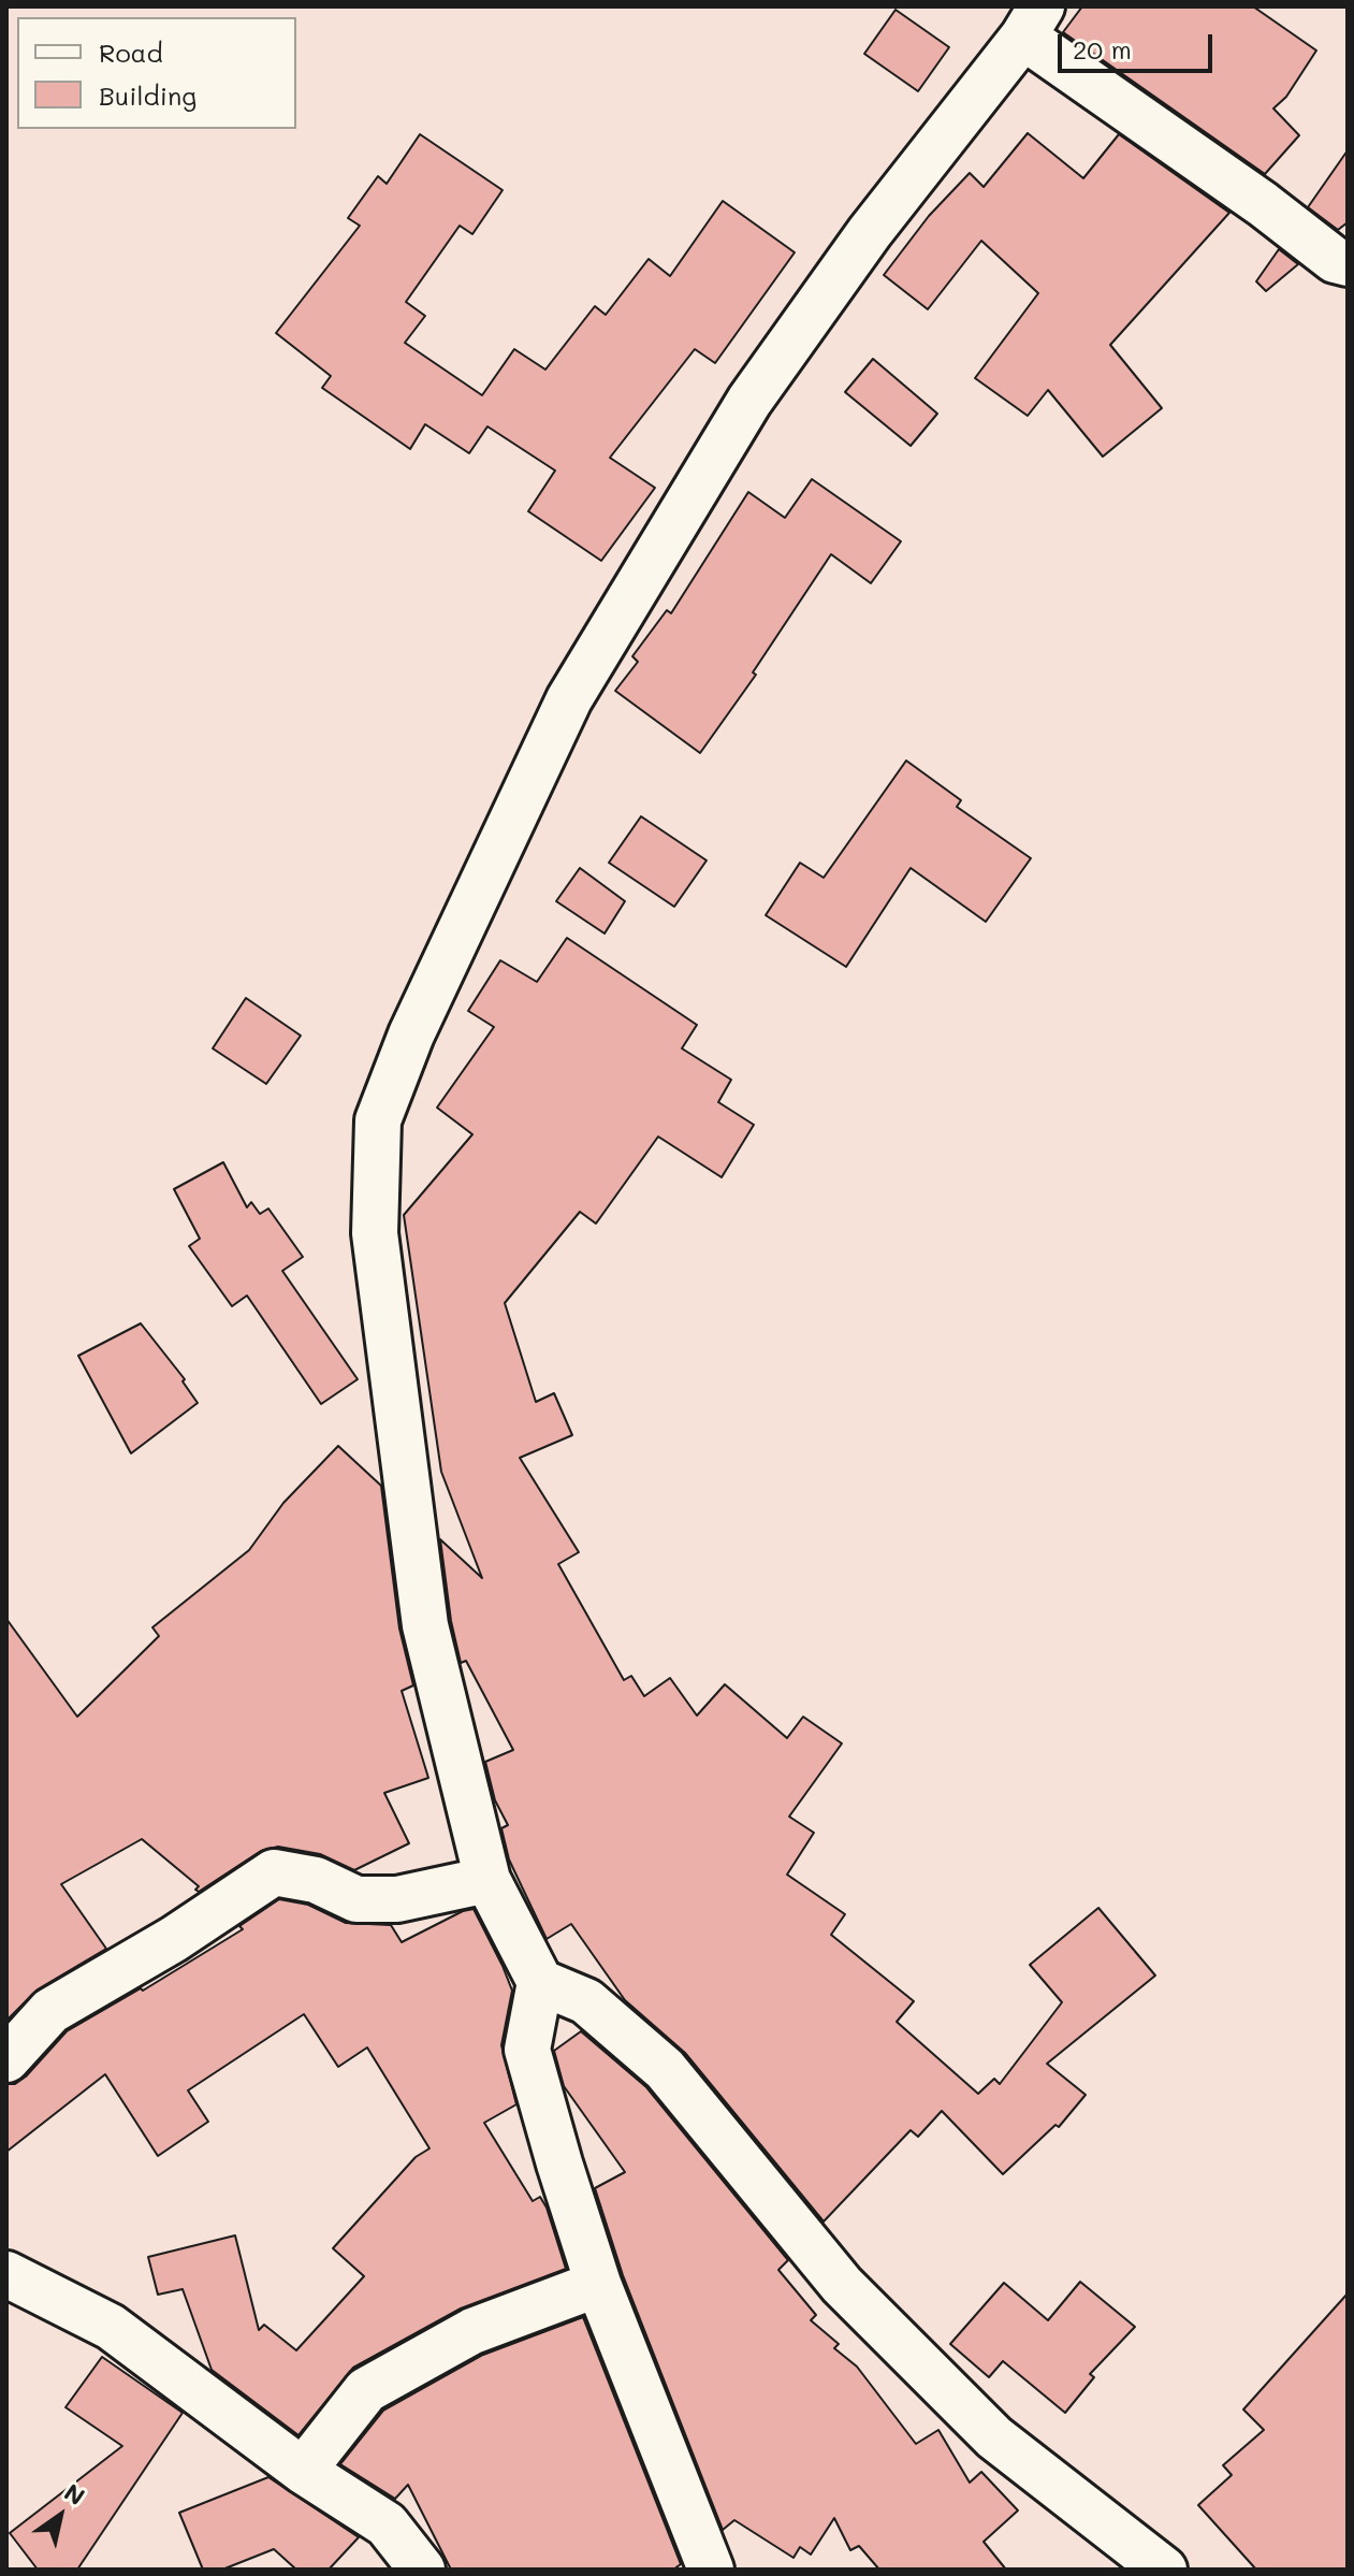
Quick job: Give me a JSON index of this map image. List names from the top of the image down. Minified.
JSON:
{"legend":["Road","Building"],"scale_bar":"20 m","north":"top right"}
